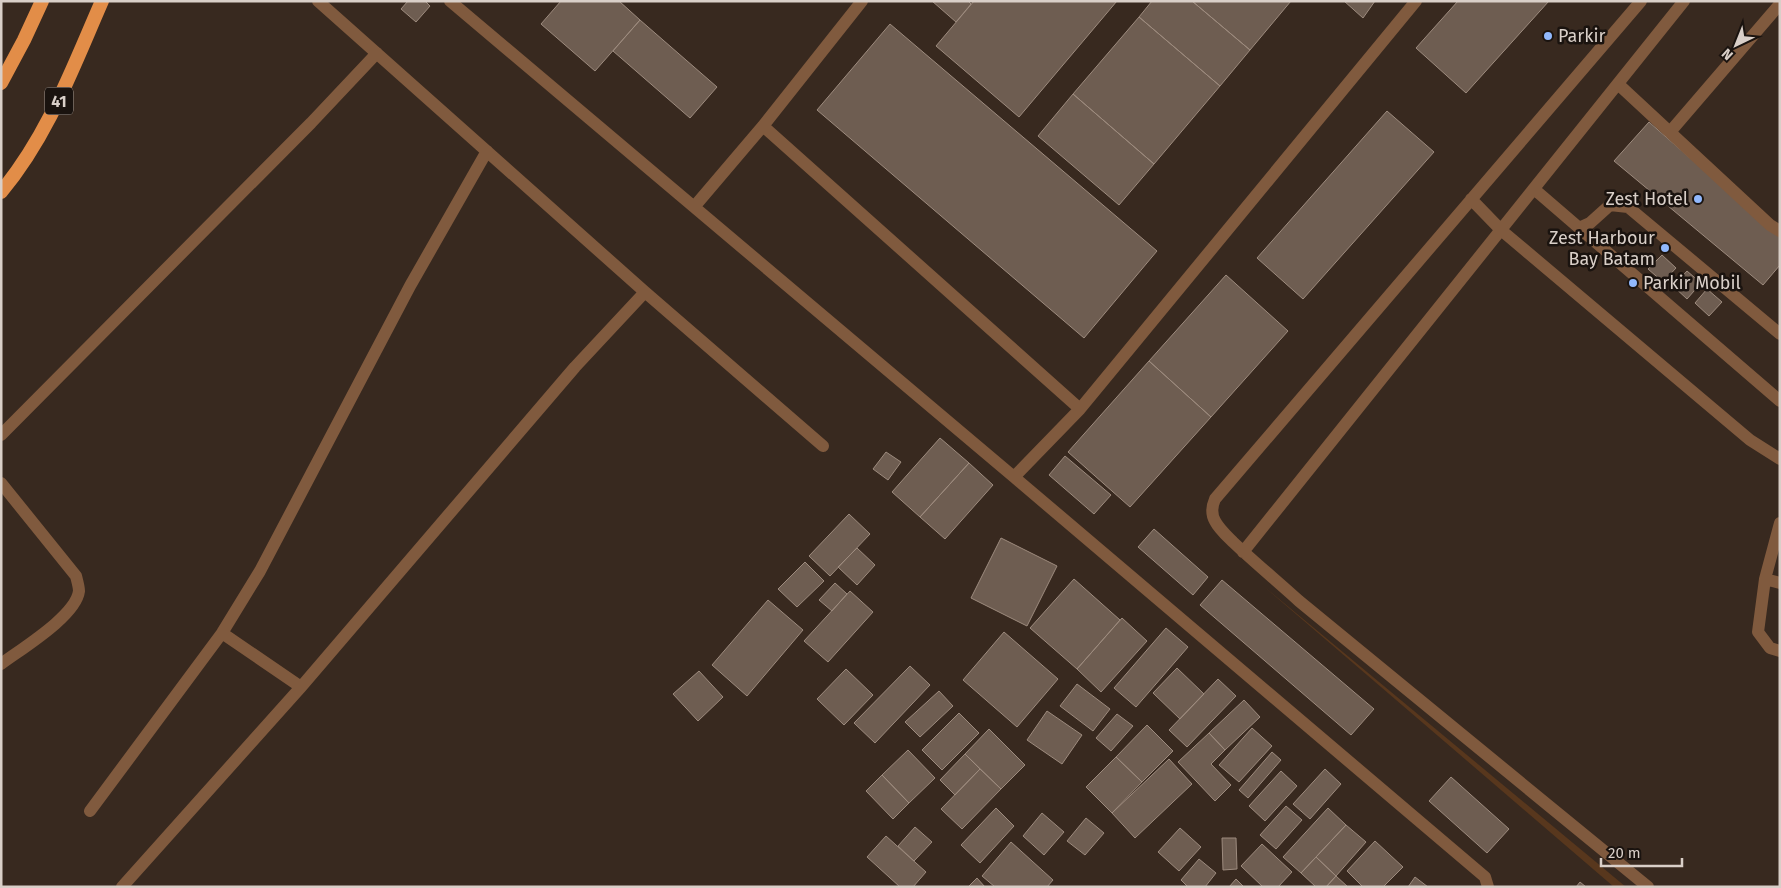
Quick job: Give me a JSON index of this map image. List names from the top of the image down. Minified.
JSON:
{"streets":{"highway":["41"]},"places":["Parkir","Zest Hotel","Zest Harbour Bay Batam","Parkir Mobil"],"scale_bar":"20 m","north":"bottom left"}
